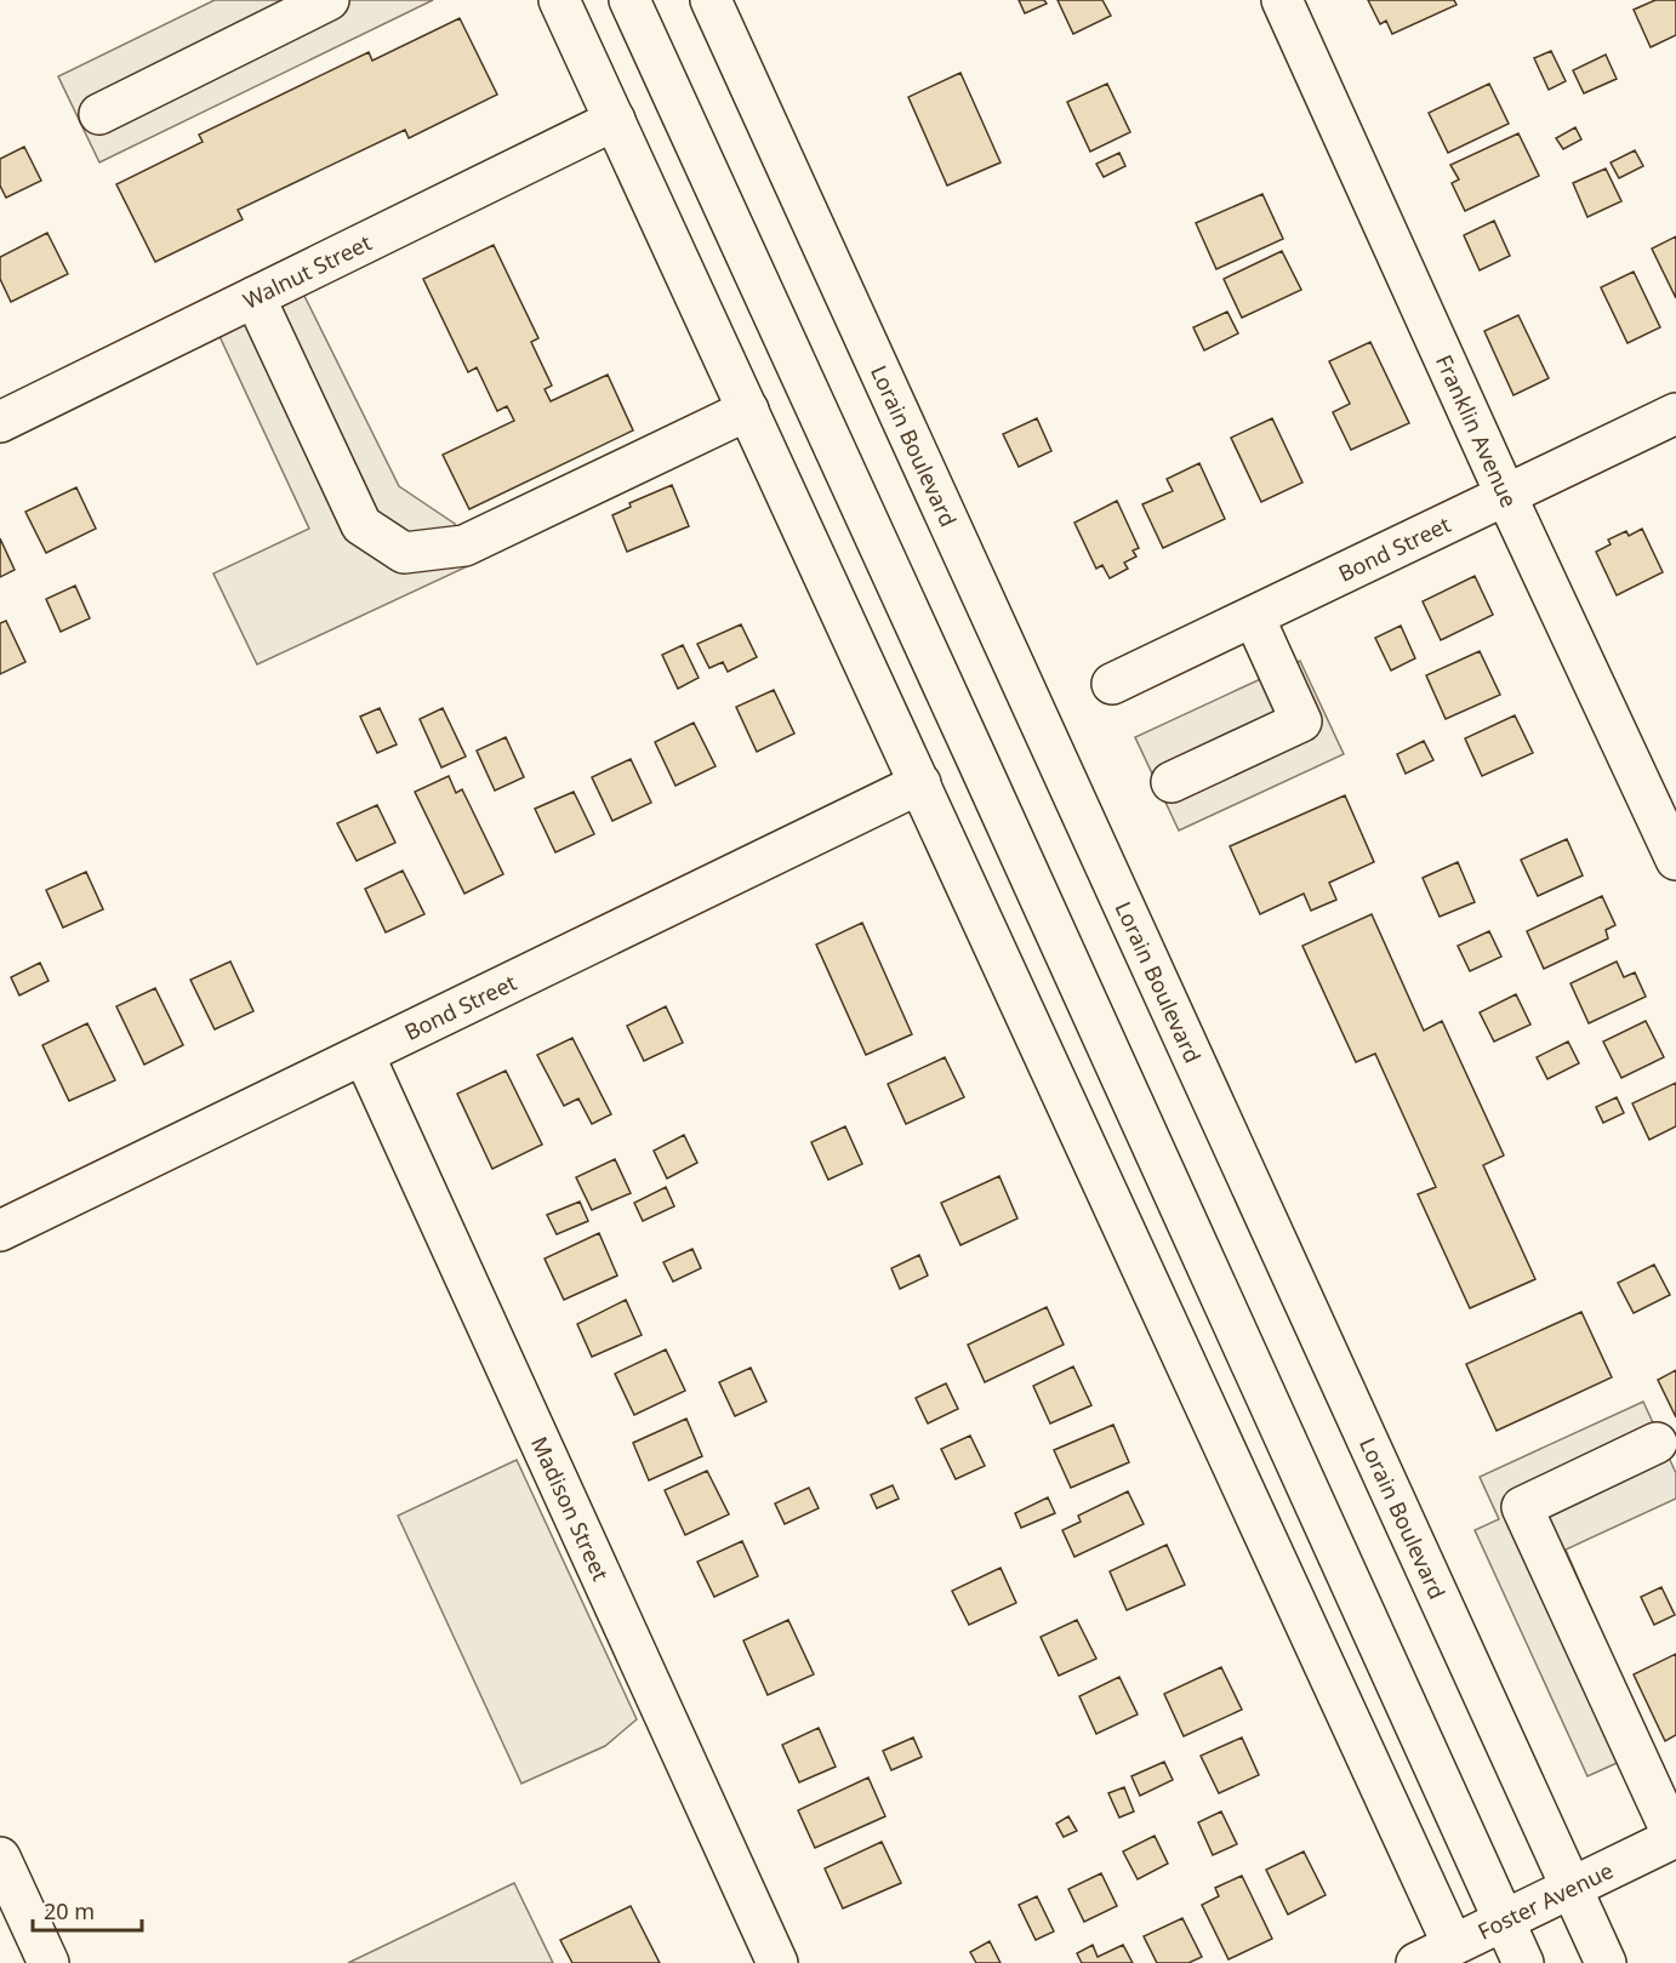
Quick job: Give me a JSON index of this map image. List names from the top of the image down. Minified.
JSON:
{"streets":{"street":["Walnut Street","Franklin Avenue","Lorain Boulevard","Bond Street","Madison Street","Foster Avenue"]},"crossings":[["Franklin Avenue","Bond Street"],["Lorain Boulevard","Foster Avenue"],["Bond Street","Madison Street"]],"scale_bar":"20 m"}
